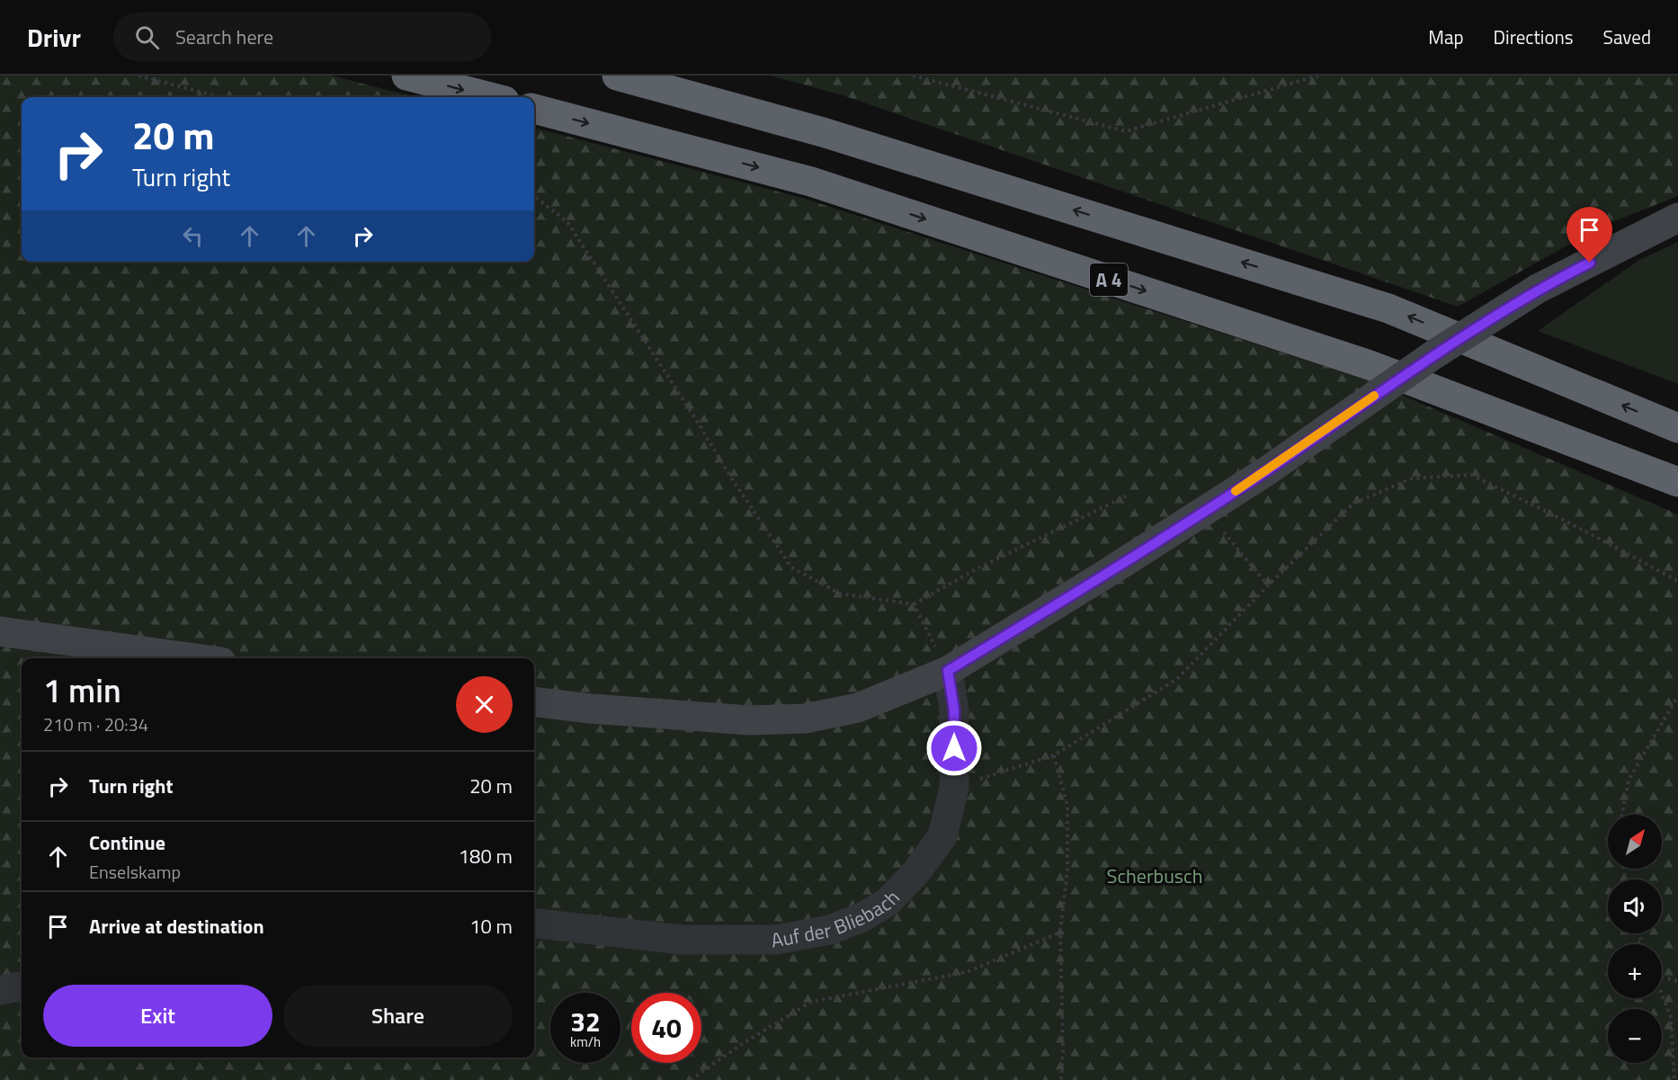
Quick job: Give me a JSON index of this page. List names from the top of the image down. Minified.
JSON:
{"streets":{"highway":["A 4"],"street":["Auf der Bliebach"]},"parks":["Scherbusch"],"north":"top right","page":{"header":"Drivr","search":"Search here","nav":["Map","Directions","Saved"],"turn":["20 m","Turn right"],"heading":["1 min","210 m · 20:34"],"list":[{"name":"Turn right","value":"20 m"},{"name":"Continue","note":"Enselskamp","value":"180 m"},{"name":"Arrive at destination","value":"10 m"}],"map_buttons":["+","−"],"buttons":["Exit","Share"],"speed":"32 km/h","limit":"40"}}
